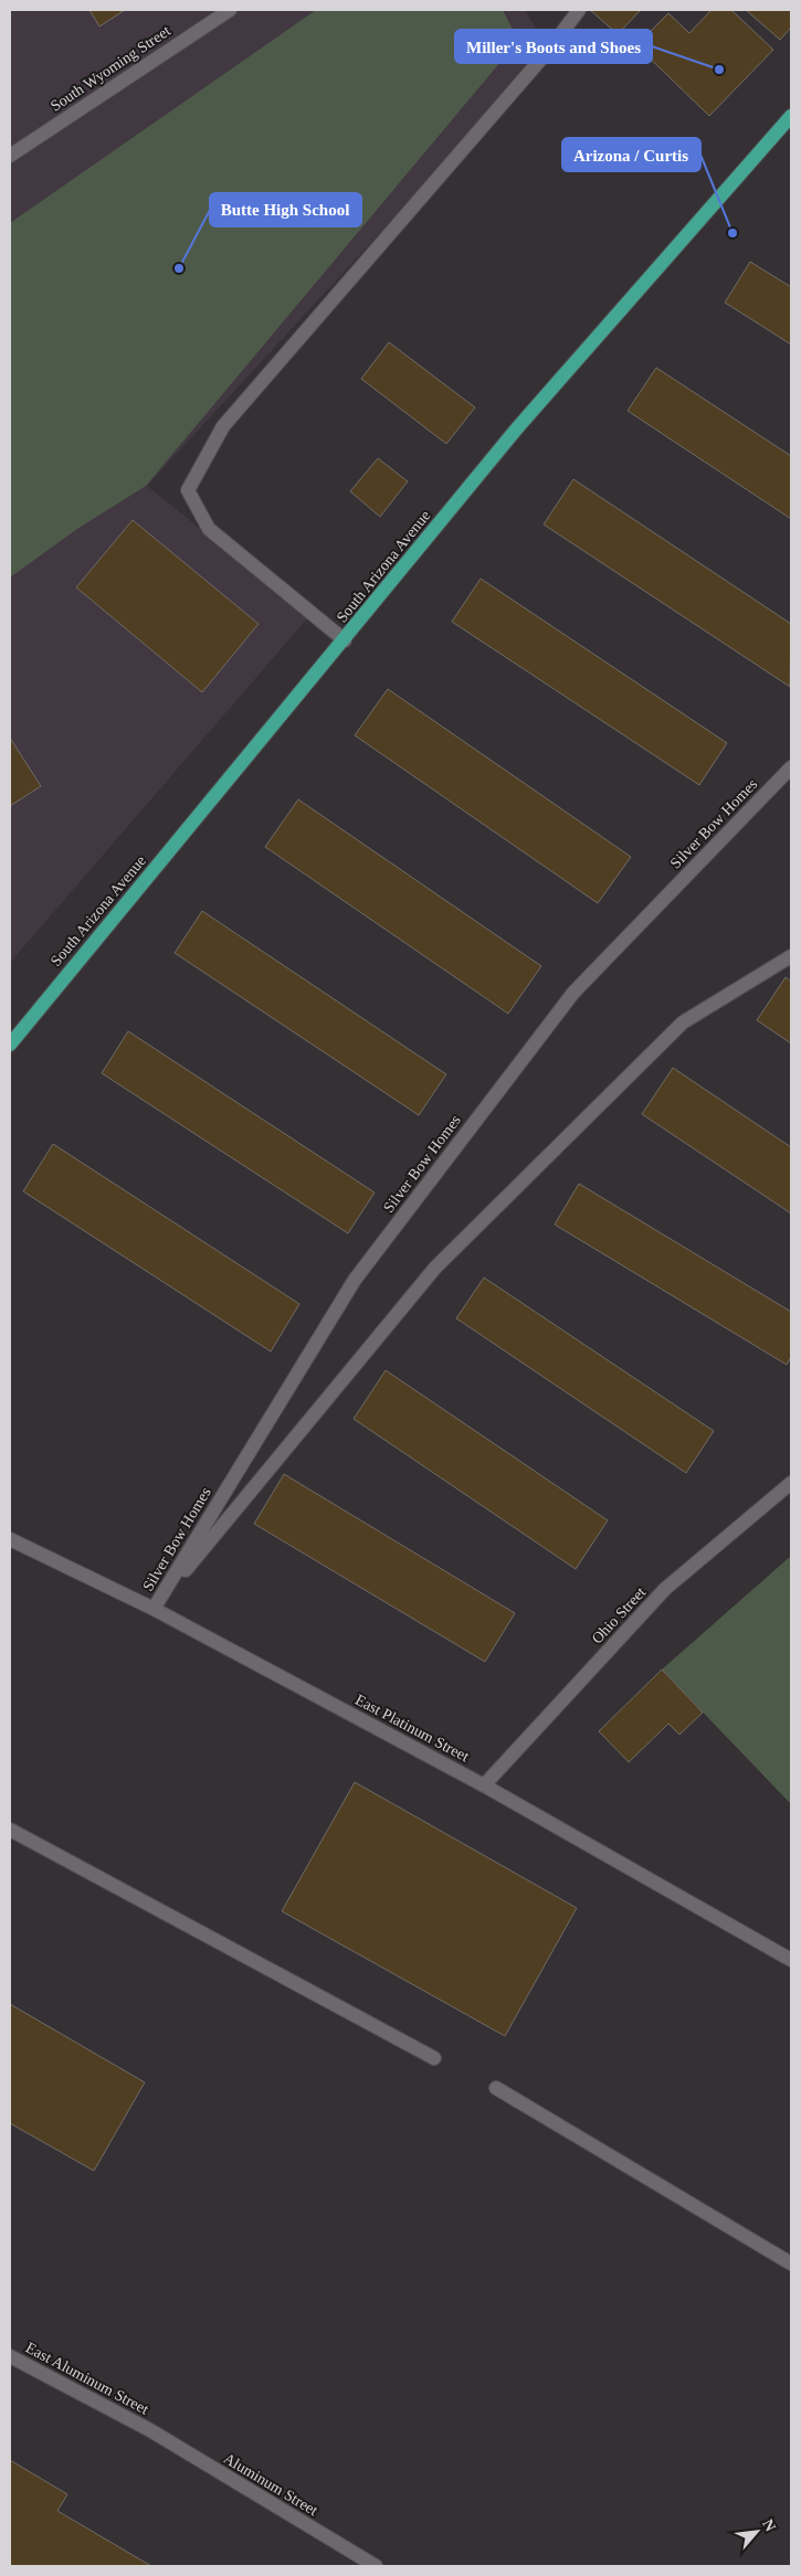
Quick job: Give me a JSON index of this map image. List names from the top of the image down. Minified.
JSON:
{"streets":{"main road":["South Arizona Avenue"],"street":["South Wyoming Street","Silver Bow Homes","Ohio Street","East Platinum Street","East Aluminum Street","Aluminum Street"]},"crossings":[["Silver Bow Homes","East Platinum Street"],["Ohio Street","East Platinum Street"],["East Aluminum Street","Aluminum Street"]],"places":["Miller's Boots and Shoes","Arizona / Curtis","Butte High School"],"north":"top right"}
